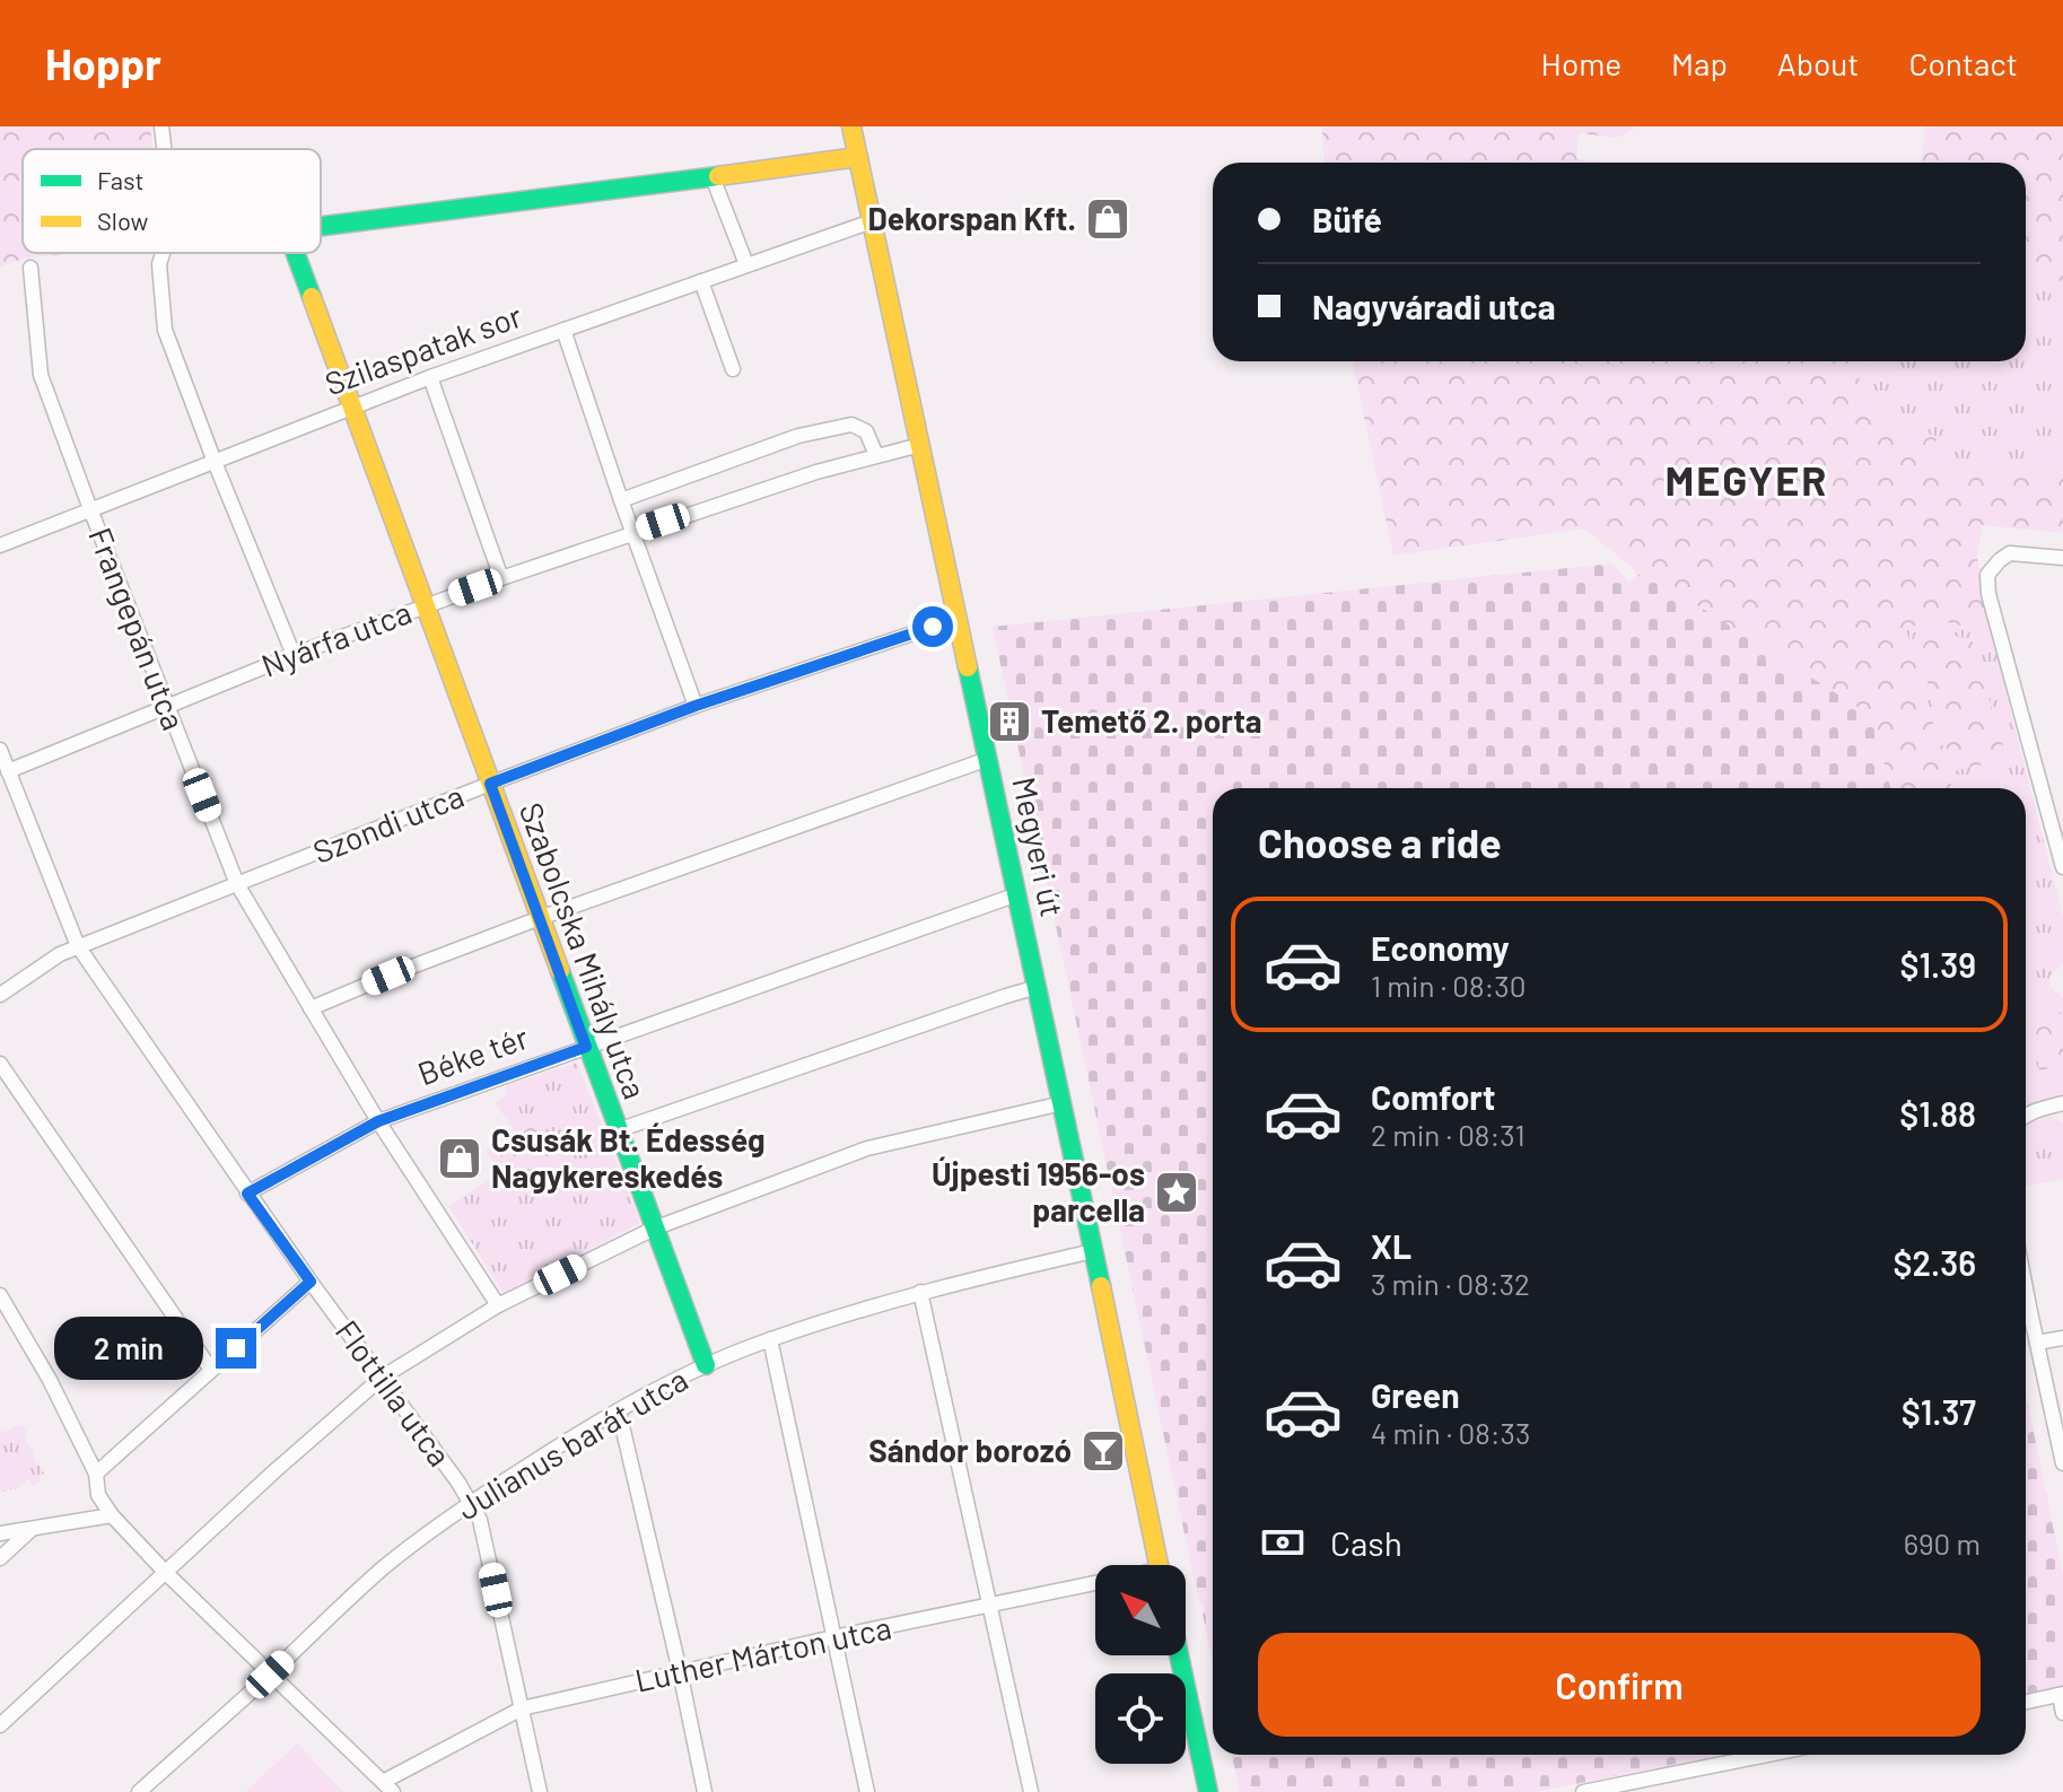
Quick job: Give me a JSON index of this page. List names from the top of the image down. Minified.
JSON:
{"streets":{"street":["Szilaspatak sor","Frangepán utca","Nyárfa utca","Szondi utca","Megyeri út","Szabolcska Mihály utca","Béke tér","Flottilla utca","Julianus barát utca","Luther Márton utca"]},"crossings":[["Szilaspatak sor","Frangepán utca"],["Szilaspatak sor","Megyeri út"],["Szilaspatak sor","Szabolcska Mihály utca"],["Frangepán utca","Nyárfa utca"],["Frangepán utca","Szondi utca"],["Frangepán utca","Béke tér"],["Nyárfa utca","Megyeri út"],["Nyárfa utca","Szabolcska Mihály utca"],["Nyárfa utca","Flottilla utca"],["Szondi utca","Megyeri út"],["Szondi utca","Szabolcska Mihály utca"],["Szondi utca","Flottilla utca"],["Megyeri út","Béke tér"],["Megyeri út","Julianus barát utca"],["Szabolcska Mihály utca","Béke tér"],["Béke tér","Flottilla utca"],["Flottilla utca","Julianus barát utca"],["Flottilla utca","Luther Márton utca"]],"districts":["MEGYER"],"places":{"shop":["Dekorspan Kft.","Csusák Bt. Édesség Nagykereskedés"],"building":["Temető 2. porta"],"place":["Újpesti 1956-os parcella"],"bar":["Sándor borozó"]},"legend":["Fast","Slow"],"north":"top left","page":{"header":"Hoppr","nav":["Home","Map","About","Contact"],"banner":["Büfé","Nagyváradi utca"],"heading":"Choose a ride","list":[{"name":"Economy","note":"1 min · 08:30","value":"$1.39"},{"name":"Comfort","note":"2 min · 08:31","value":"$1.88"},{"name":"XL","note":"3 min · 08:32","value":"$2.36"},{"name":"Green","note":"4 min · 08:33","value":"$1.37"}],"bubble":"2 min","pay":["Cash","690 m"],"buttons":"Confirm"}}
